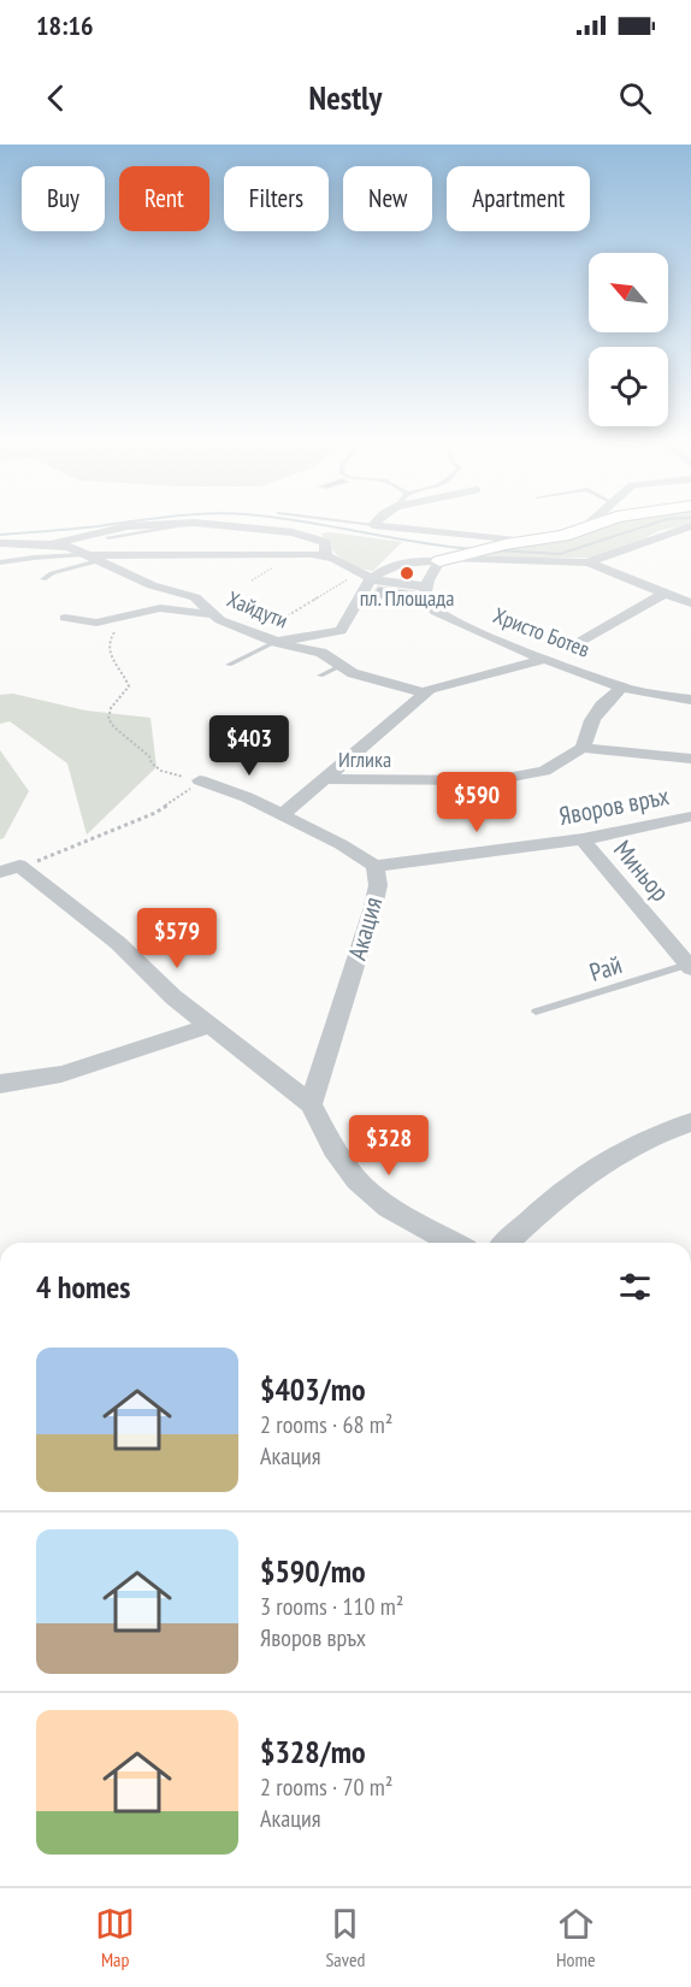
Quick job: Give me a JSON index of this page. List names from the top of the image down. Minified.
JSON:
{"streets":{"street":["Хайдути","Христо Ботев","Иглика","Яворов връх","Миньор","Акация"],"lane":["Рай"]},"crossings":[["Яворов връх","Миньор"],["Яворов връх","Акация"],["Миньор","Рай"]],"places":["пл. Площада"],"north":"top left","page":{"status":"18:16","header":"Nestly","chip":["Buy","Rent","Filters","New","Apartment"],"price":["$403","$590","$579","$328"],"heading":"4 homes","list":[{"name":"$403/mo","note":"2 rooms · 68 m² · Акация"},{"name":"$590/mo","note":"3 rooms · 110 m² · Яворов връх"},{"name":"$328/mo","note":"2 rooms · 70 m² · Акация"}],"tabs":["Map","Saved","Home"]}}
